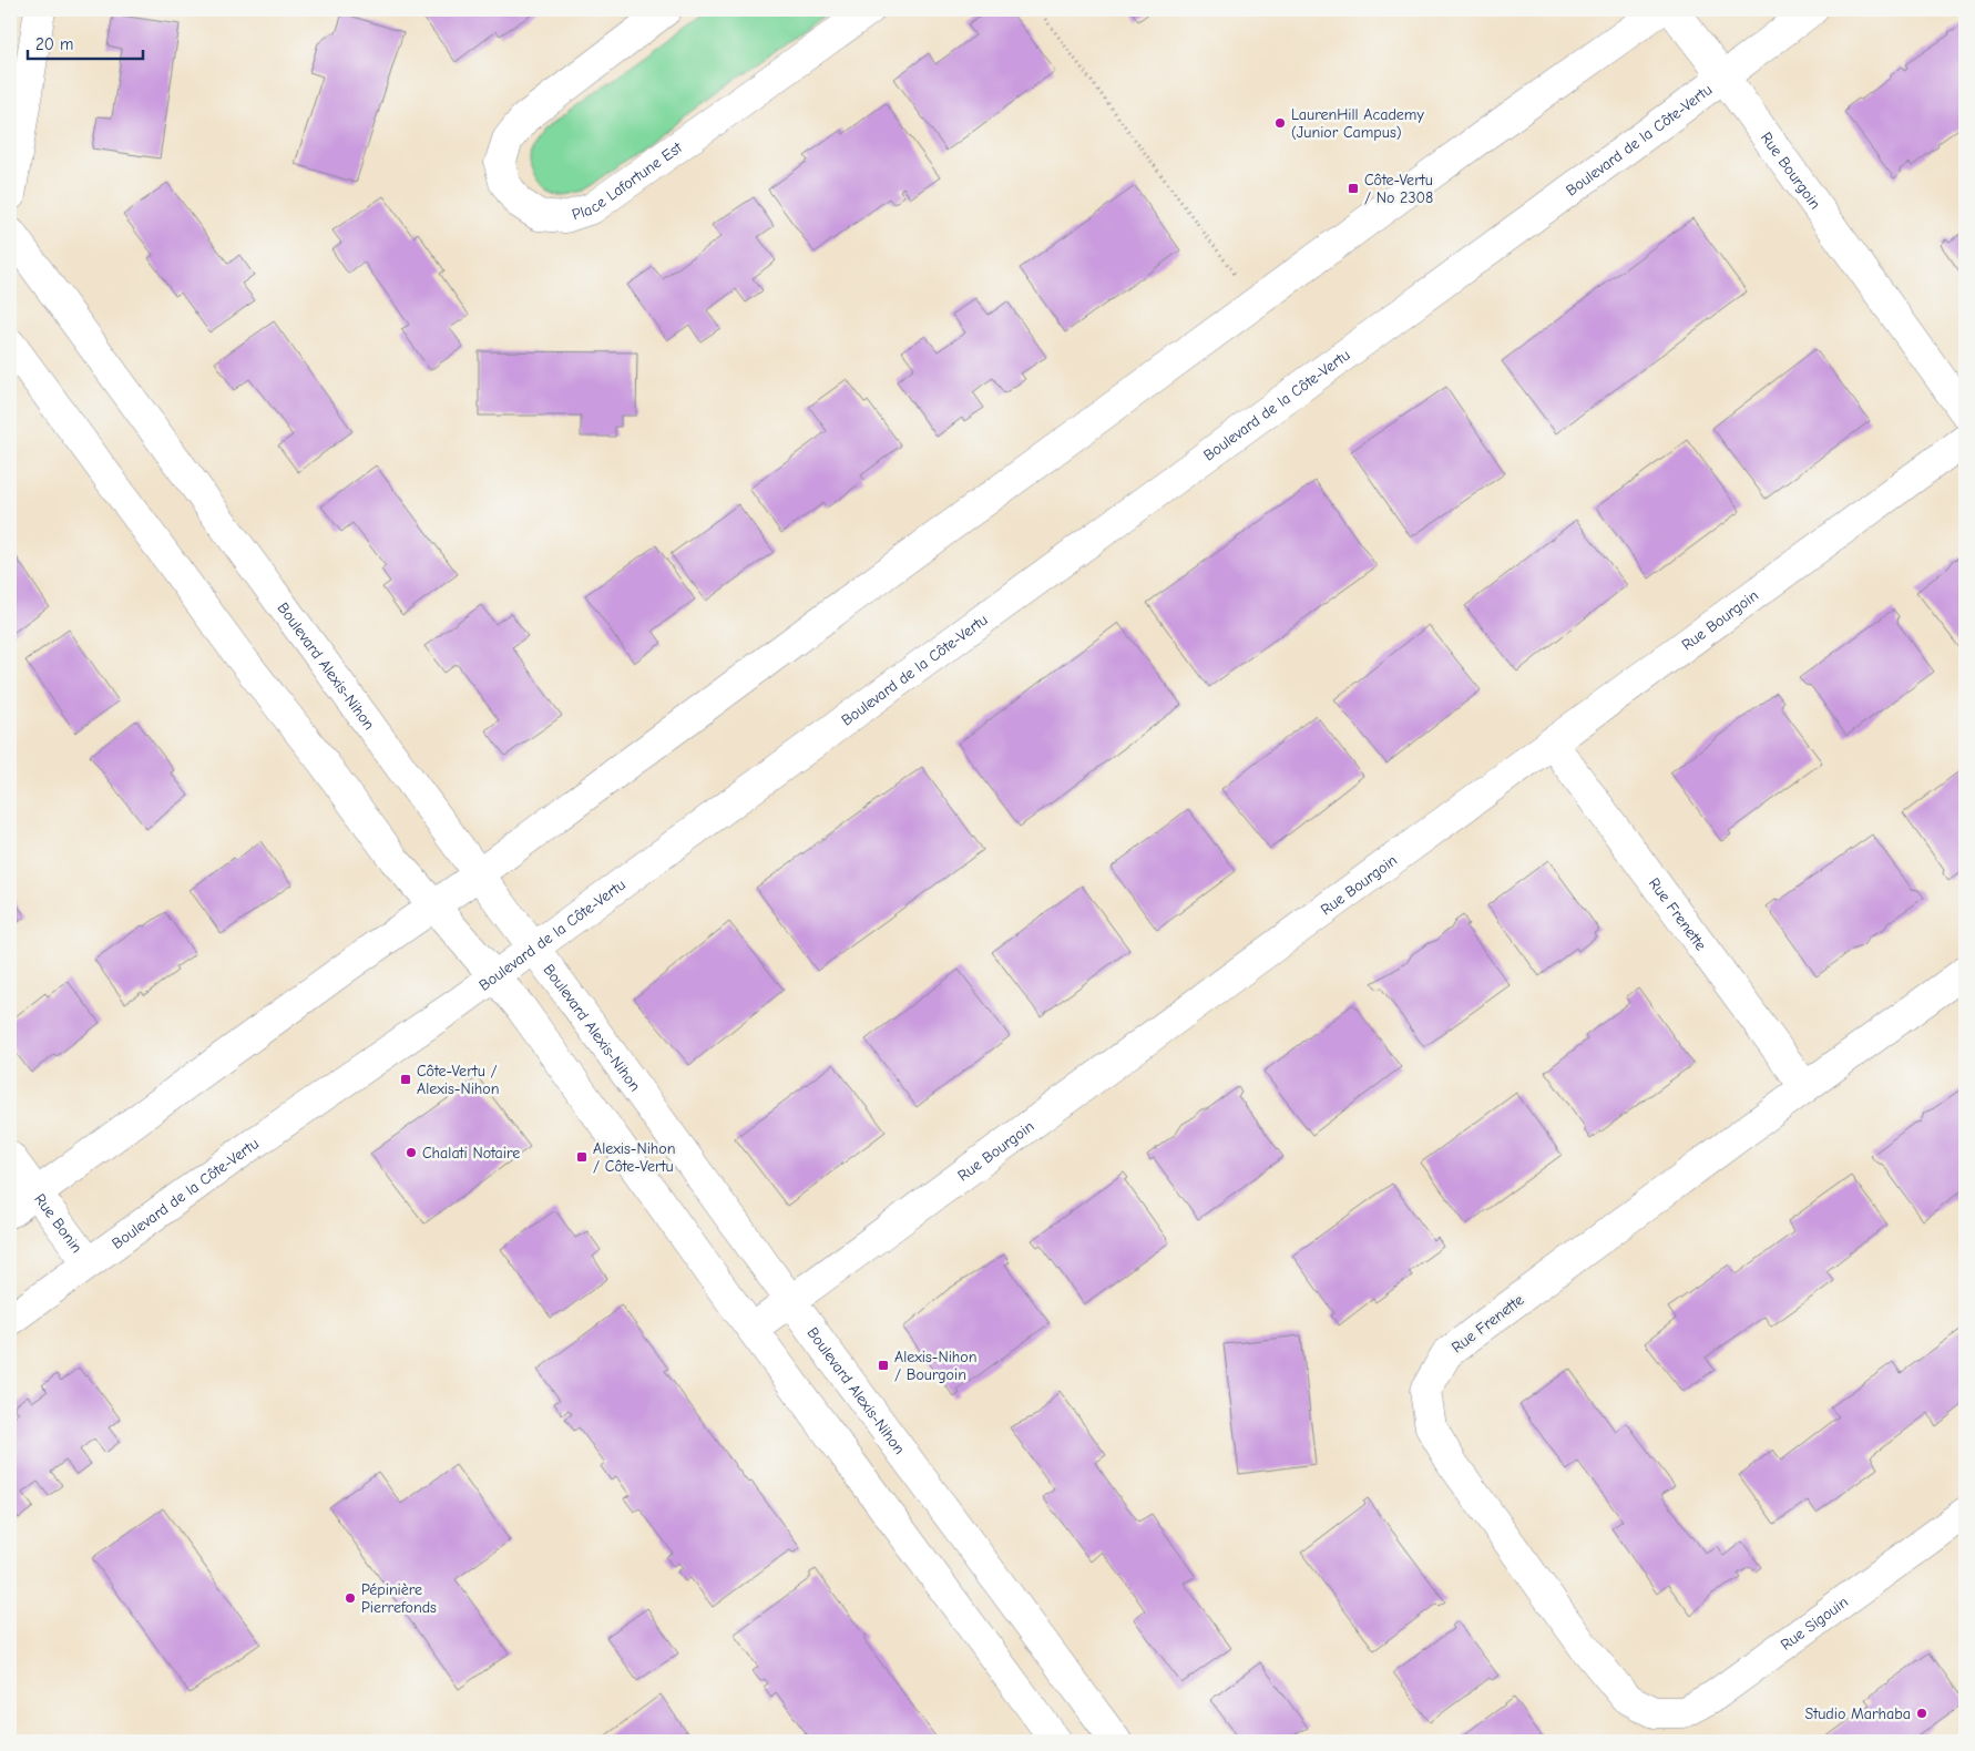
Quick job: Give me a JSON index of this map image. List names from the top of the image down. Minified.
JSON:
{"streets":{"street":["Boulevard de la Côte-Vertu","Rue Bourgoin","Place Lafortune Est","Boulevard Alexis-Nihon","Rue Frenette","Rue Bonin","Rue Sigouin"]},"crossings":[["Boulevard de la Côte-Vertu","Rue Bourgoin"],["Boulevard de la Côte-Vertu","Boulevard Alexis-Nihon"],["Boulevard de la Côte-Vertu","Rue Bonin"],["Rue Bourgoin","Boulevard Alexis-Nihon"],["Rue Bourgoin","Rue Frenette"],["Rue Frenette","Rue Sigouin"]],"places":{"other":["LaurenHill Academy (Junior Campus)","Chalati Notaire","Pépinière Pierrefonds","Studio Marhaba"],"transit":["Côte-Vertu / No 2308","Côte-Vertu / Alexis-Nihon","Alexis-Nihon / Côte-Vertu","Alexis-Nihon / Bourgoin"]},"scale_bar":"20 m"}
